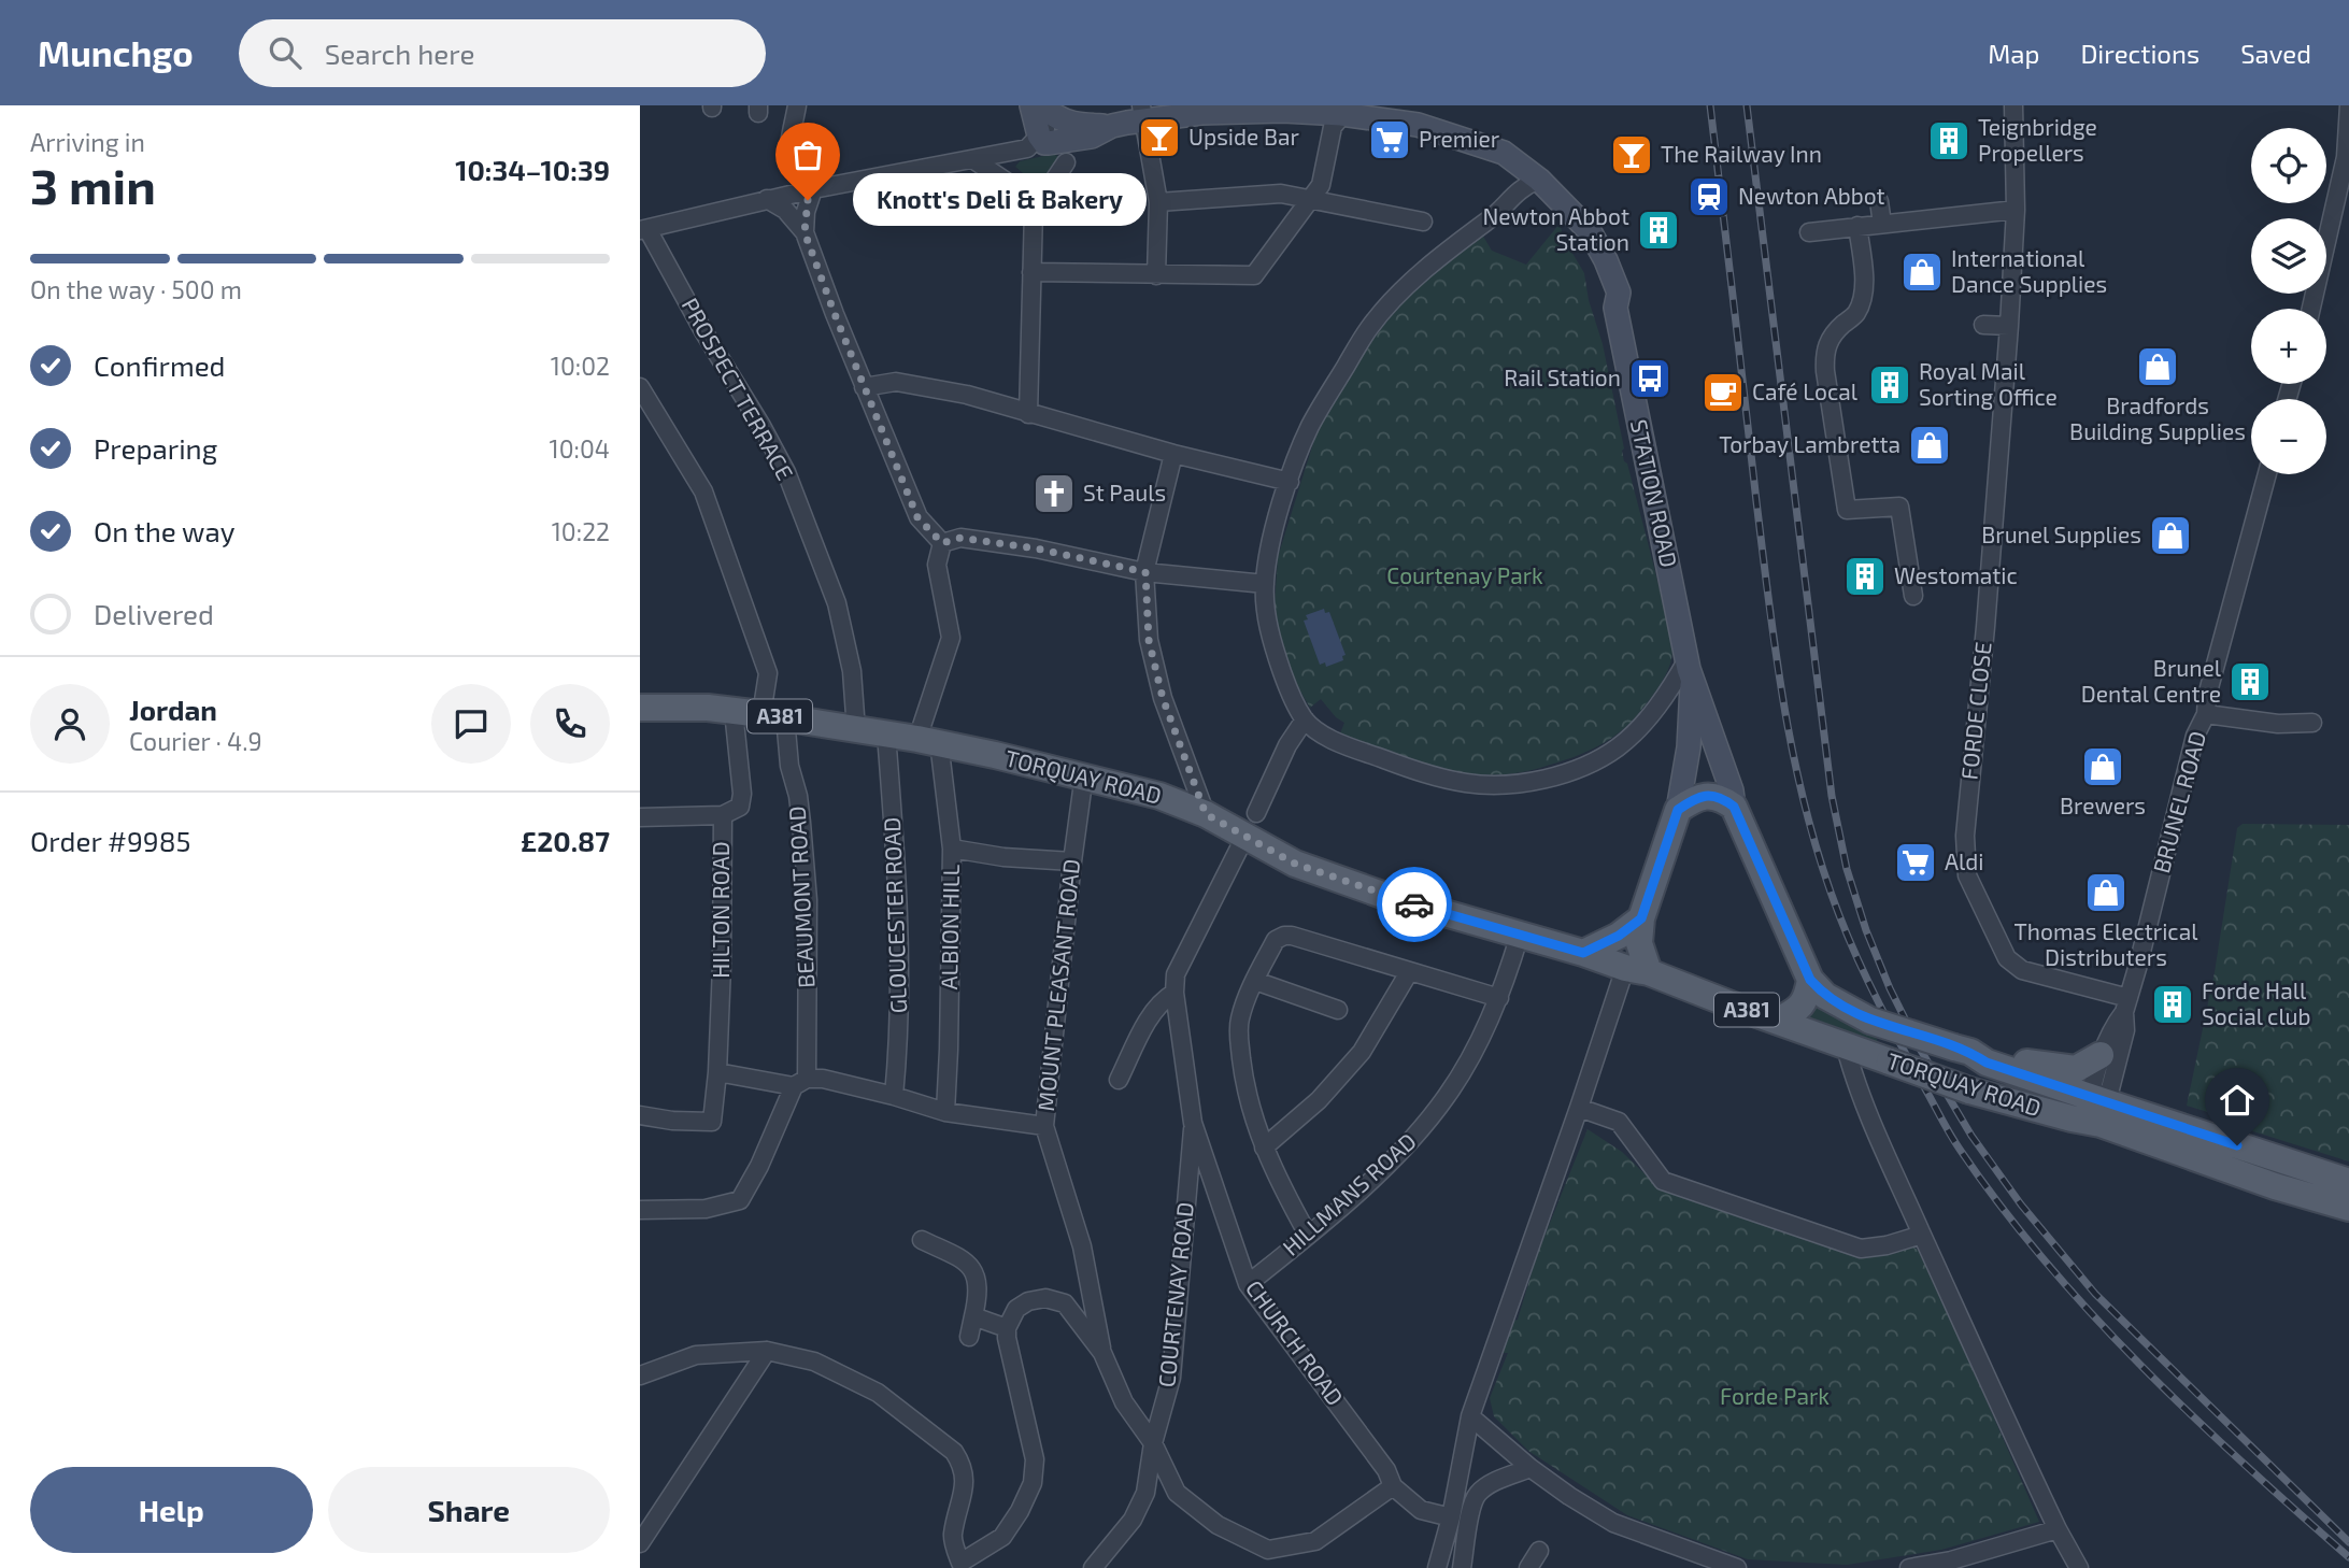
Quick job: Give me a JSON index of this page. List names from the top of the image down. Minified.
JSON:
{"streets":{"main road":["STATION ROAD","A381","TORQUAY ROAD"],"street":["PROSPECT TERRACE","FORDE CLOSE","BRUNEL ROAD","BEAUMONT ROAD","HILTON ROAD","GLOUCESTER ROAD","ALBION HILL","MOUNT PLEASANT ROAD","HILLMANS ROAD","COURTENAY ROAD","CHURCH ROAD"]},"crossings":[["PROSPECT TERRACE","A381"],["STATION ROAD","A381"],["STATION ROAD","TORQUAY ROAD"],["FORDE CLOSE","BRUNEL ROAD"],["A381","TORQUAY ROAD"],["A381","BRUNEL ROAD"],["A381","BEAUMONT ROAD"],["A381","HILTON ROAD"],["A381","GLOUCESTER ROAD"],["A381","ALBION HILL"],["TORQUAY ROAD","BRUNEL ROAD"],["TORQUAY ROAD","ALBION HILL"],["TORQUAY ROAD","HILLMANS ROAD"],["TORQUAY ROAD","CHURCH ROAD"],["MOUNT PLEASANT ROAD","COURTENAY ROAD"],["HILLMANS ROAD","CHURCH ROAD"],["COURTENAY ROAD","CHURCH ROAD"]],"parks":["Courtenay Park","Forde Park"],"places":{"bar":["Upside Bar","The Railway Inn"],"supermarket":["Premier","Aldi"],"building":["Teignbridge Propellers","Newton Abbot Station","Royal Mail Sorting Office","Westomatic","Brunel Dental Centre","Forde Hall Social club"],"station":["Newton Abbot"],"other":["Knott's Deli & Bakery"],"shop":["International Dance Supplies","Bradfords Building Supplies","Torbay Lambretta","Brunel Supplies","Brewers","Thomas Electrical Distributers"],"bus stop":["Rail Station"],"cafe":["Café Local"],"church":["St Pauls"]},"page":{"header":"Munchgo","search":"Search here","nav":["Map","Directions","Saved"],"heading":["3 min","Arriving in","10:34–10:39"],"panel":["Jordan","Courier · 4.9","Order #9985","£20.87"],"map_buttons":["+","−"],"bubble":"Knott's Deli & Bakery","bar":"On the way · 500 m","list":[["Confirmed","10:02"],["Preparing","10:04"],["On the way","10:22"],"Delivered"],"buttons":["Help","Share"]}}
